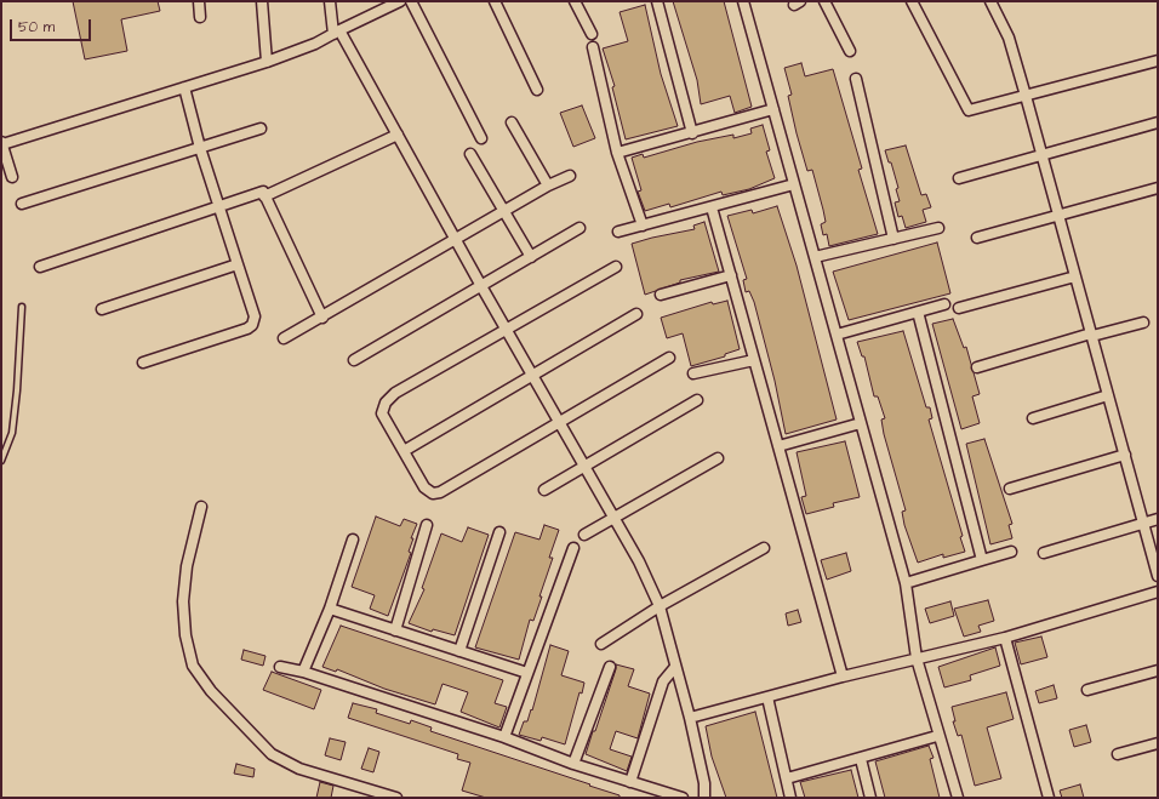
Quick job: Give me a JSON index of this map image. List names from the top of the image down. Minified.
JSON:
{"scale_bar":"50 m"}
